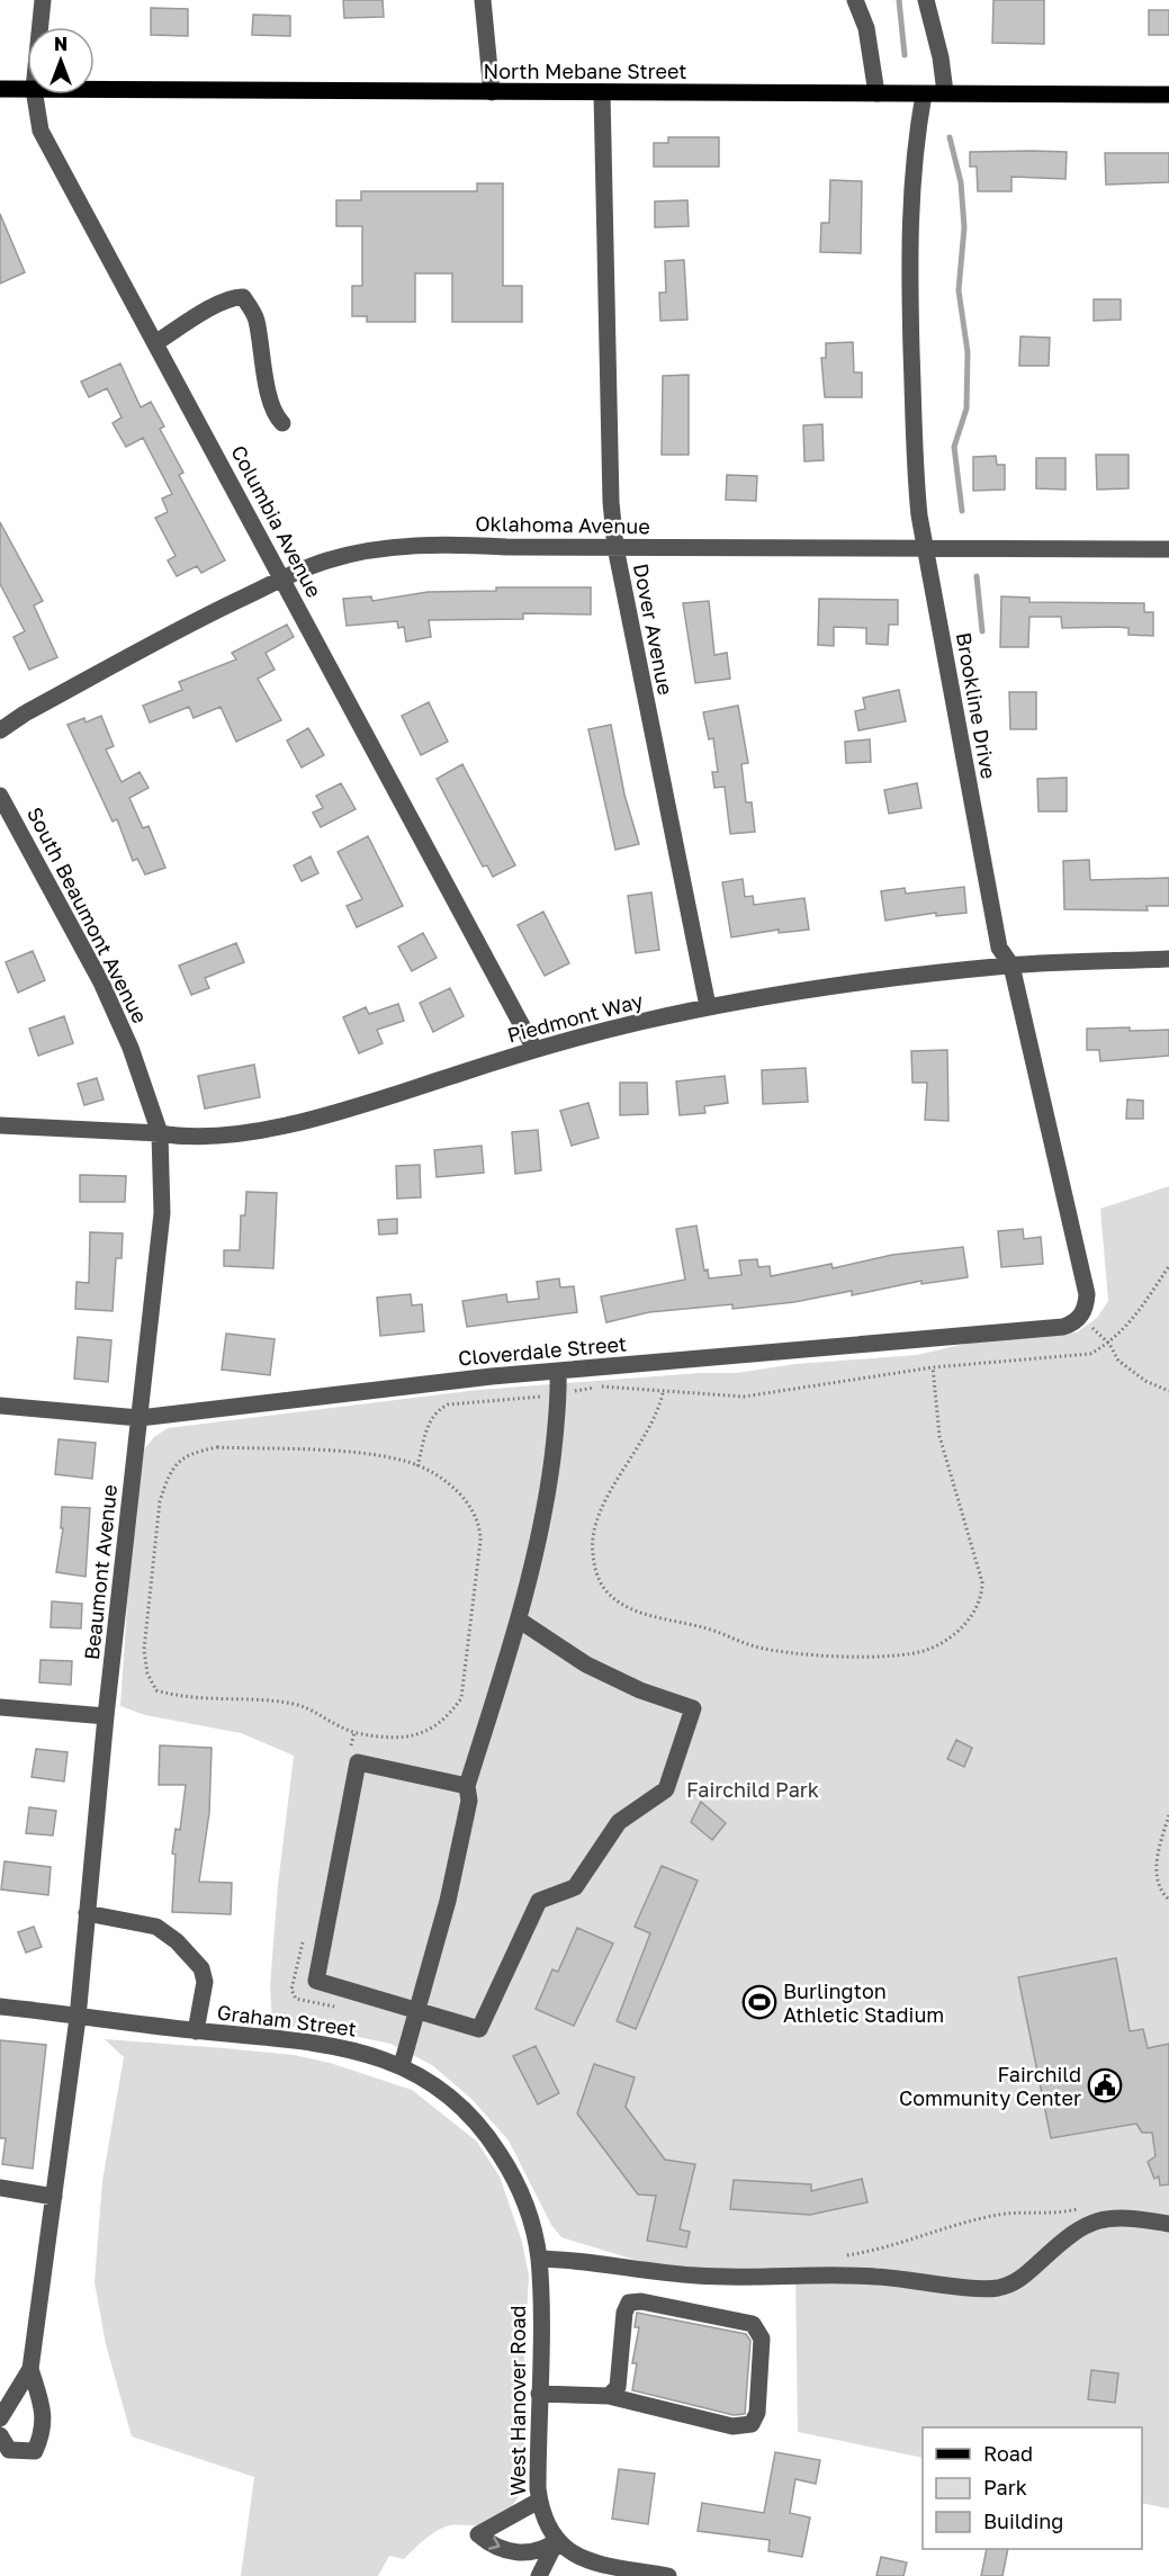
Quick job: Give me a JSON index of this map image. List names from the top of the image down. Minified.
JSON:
{"streets":{"main road":["North Mebane Street"],"street":["Columbia Avenue","Oklahoma Avenue","Dover Avenue","Brookline Drive","South Beaumont Avenue","Piedmont Way","Cloverdale Street","Beaumont Avenue","Graham Street","West Hanover Road"]},"crossings":[["North Mebane Street","Dover Avenue"],["North Mebane Street","Brookline Drive"],["Columbia Avenue","Oklahoma Avenue"],["Columbia Avenue","Piedmont Way"],["Oklahoma Avenue","Dover Avenue"],["Oklahoma Avenue","Brookline Drive"],["Dover Avenue","Piedmont Way"],["Brookline Drive","Piedmont Way"],["Brookline Drive","Cloverdale Street"],["South Beaumont Avenue","Piedmont Way"],["South Beaumont Avenue","Beaumont Avenue"],["Piedmont Way","Beaumont Avenue"],["Cloverdale Street","Beaumont Avenue"],["Beaumont Avenue","Graham Street"],["Graham Street","West Hanover Road"]],"parks":["Fairchild Park"],"places":{"sports":["Burlington Athletic Stadium"],"public building":["Fairchild Community Center"]},"legend":["Road","Park","Building"],"north":"top"}
